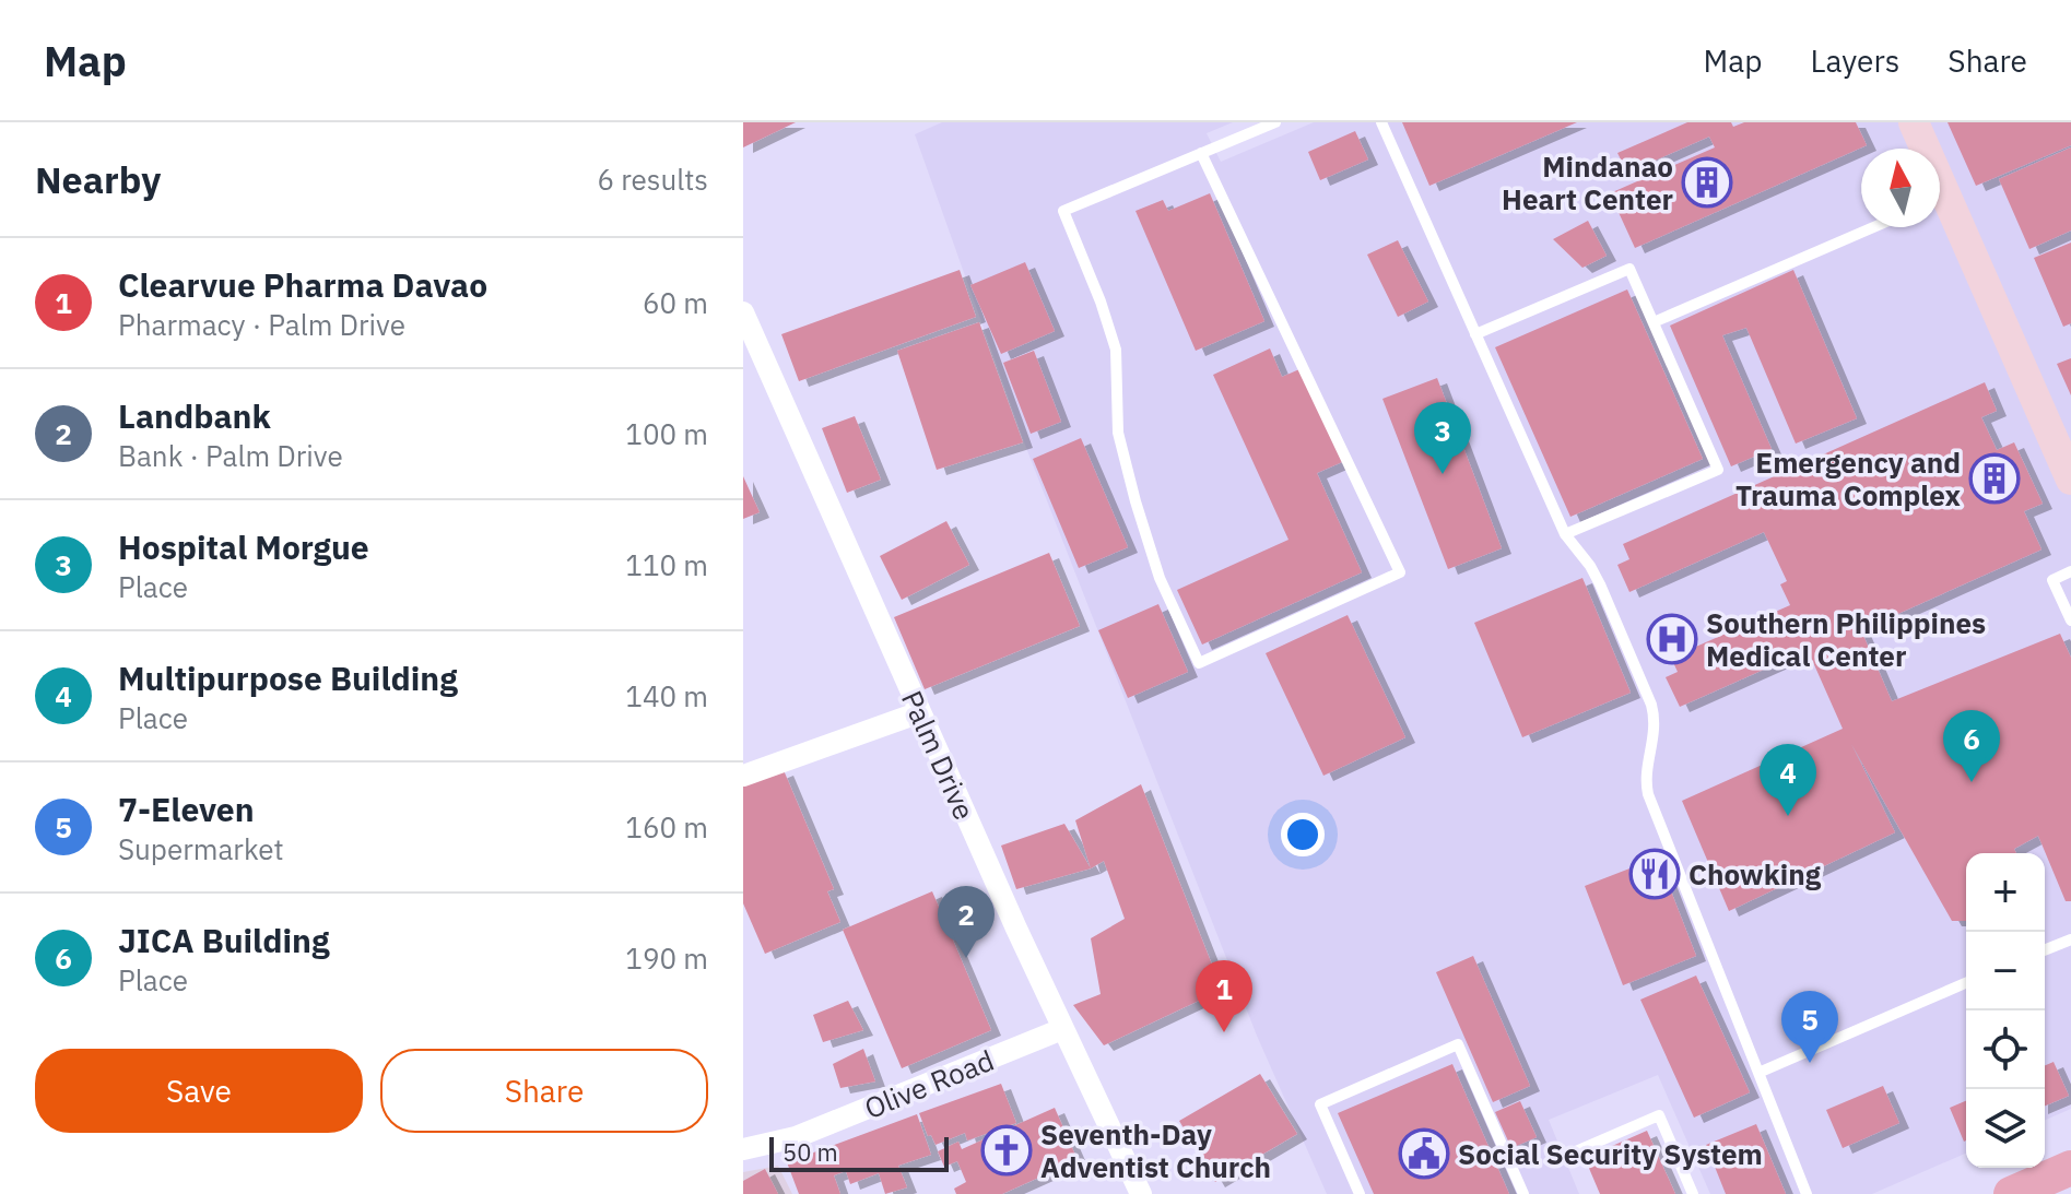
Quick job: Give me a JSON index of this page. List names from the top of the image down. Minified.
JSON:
{"streets":{"street":["Palm Drive","Olive Road"]},"crossings":[["Palm Drive","Olive Road"]],"places":{"building":["Mindanao Heart Center","Emergency and Trauma Complex"],"hospital":["Southern Philippines Medical Center"],"restaurant":["Chowking"],"church":["Seventh-Day Adventist Church"],"public building":["Social Security System"]},"scale_bar":"50 m","north":"top","page":{"header":"Map","nav":["Map","Layers","Share"],"heading":["Nearby","6 results"],"list":[{"mark":"1","name":"Clearvue Pharma Davao","note":"Pharmacy · Palm Drive","value":"60 m"},{"mark":"2","name":"Landbank","note":"Bank · Palm Drive","value":"100 m"},{"mark":"3","name":"Hospital Morgue","note":"Place","value":"110 m"},{"mark":"4","name":"Multipurpose Building","note":"Place","value":"140 m"},{"mark":"5","name":"7-Eleven","note":"Supermarket","value":"160 m"},{"mark":"6","name":"JICA Building","note":"Place","value":"190 m"}],"pins":["3","6","4","2","1","5"],"map_buttons":["+","−"],"buttons":["Save","Share"],"scale":"50 m"}}
